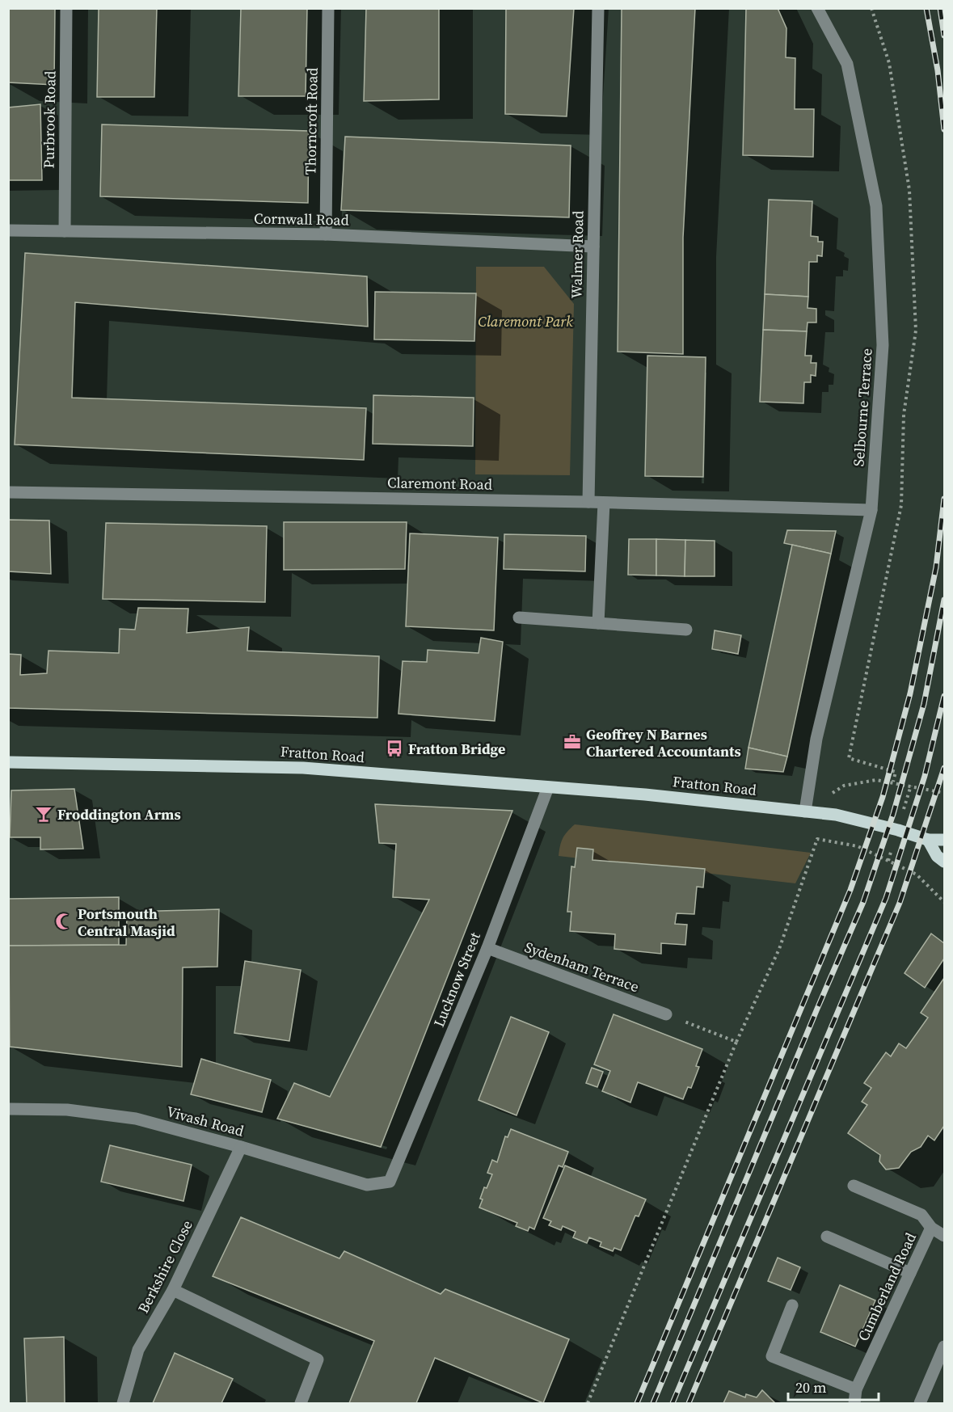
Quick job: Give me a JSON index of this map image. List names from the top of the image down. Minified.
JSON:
{"streets":{"main road":["Fratton Road"],"street":["Purbrook Road","Thorncroft Road","Cornwall Road","Walmer Road","Selbourne Terrace","Claremont Road","Sydenham Terrace","Lucknow Street","Vivash Road","Berkshire Close","Cumberland Road"]},"crossings":[["Purbrook Road","Cornwall Road"],["Thorncroft Road","Cornwall Road"],["Cornwall Road","Walmer Road"],["Walmer Road","Claremont Road"],["Selbourne Terrace","Claremont Road"],["Selbourne Terrace","Fratton Road"],["Fratton Road","Lucknow Street"],["Sydenham Terrace","Lucknow Street"],["Lucknow Street","Vivash Road"],["Vivash Road","Berkshire Close"]],"parks":["Claremont Park"],"places":{"office":["Geoffrey N Barnes Chartered Accountants"],"bus stop":["Fratton Bridge"],"bar":["Froddington Arms"],"mosque":["Portsmouth Central Masjid"]},"scale_bar":"20 m"}
